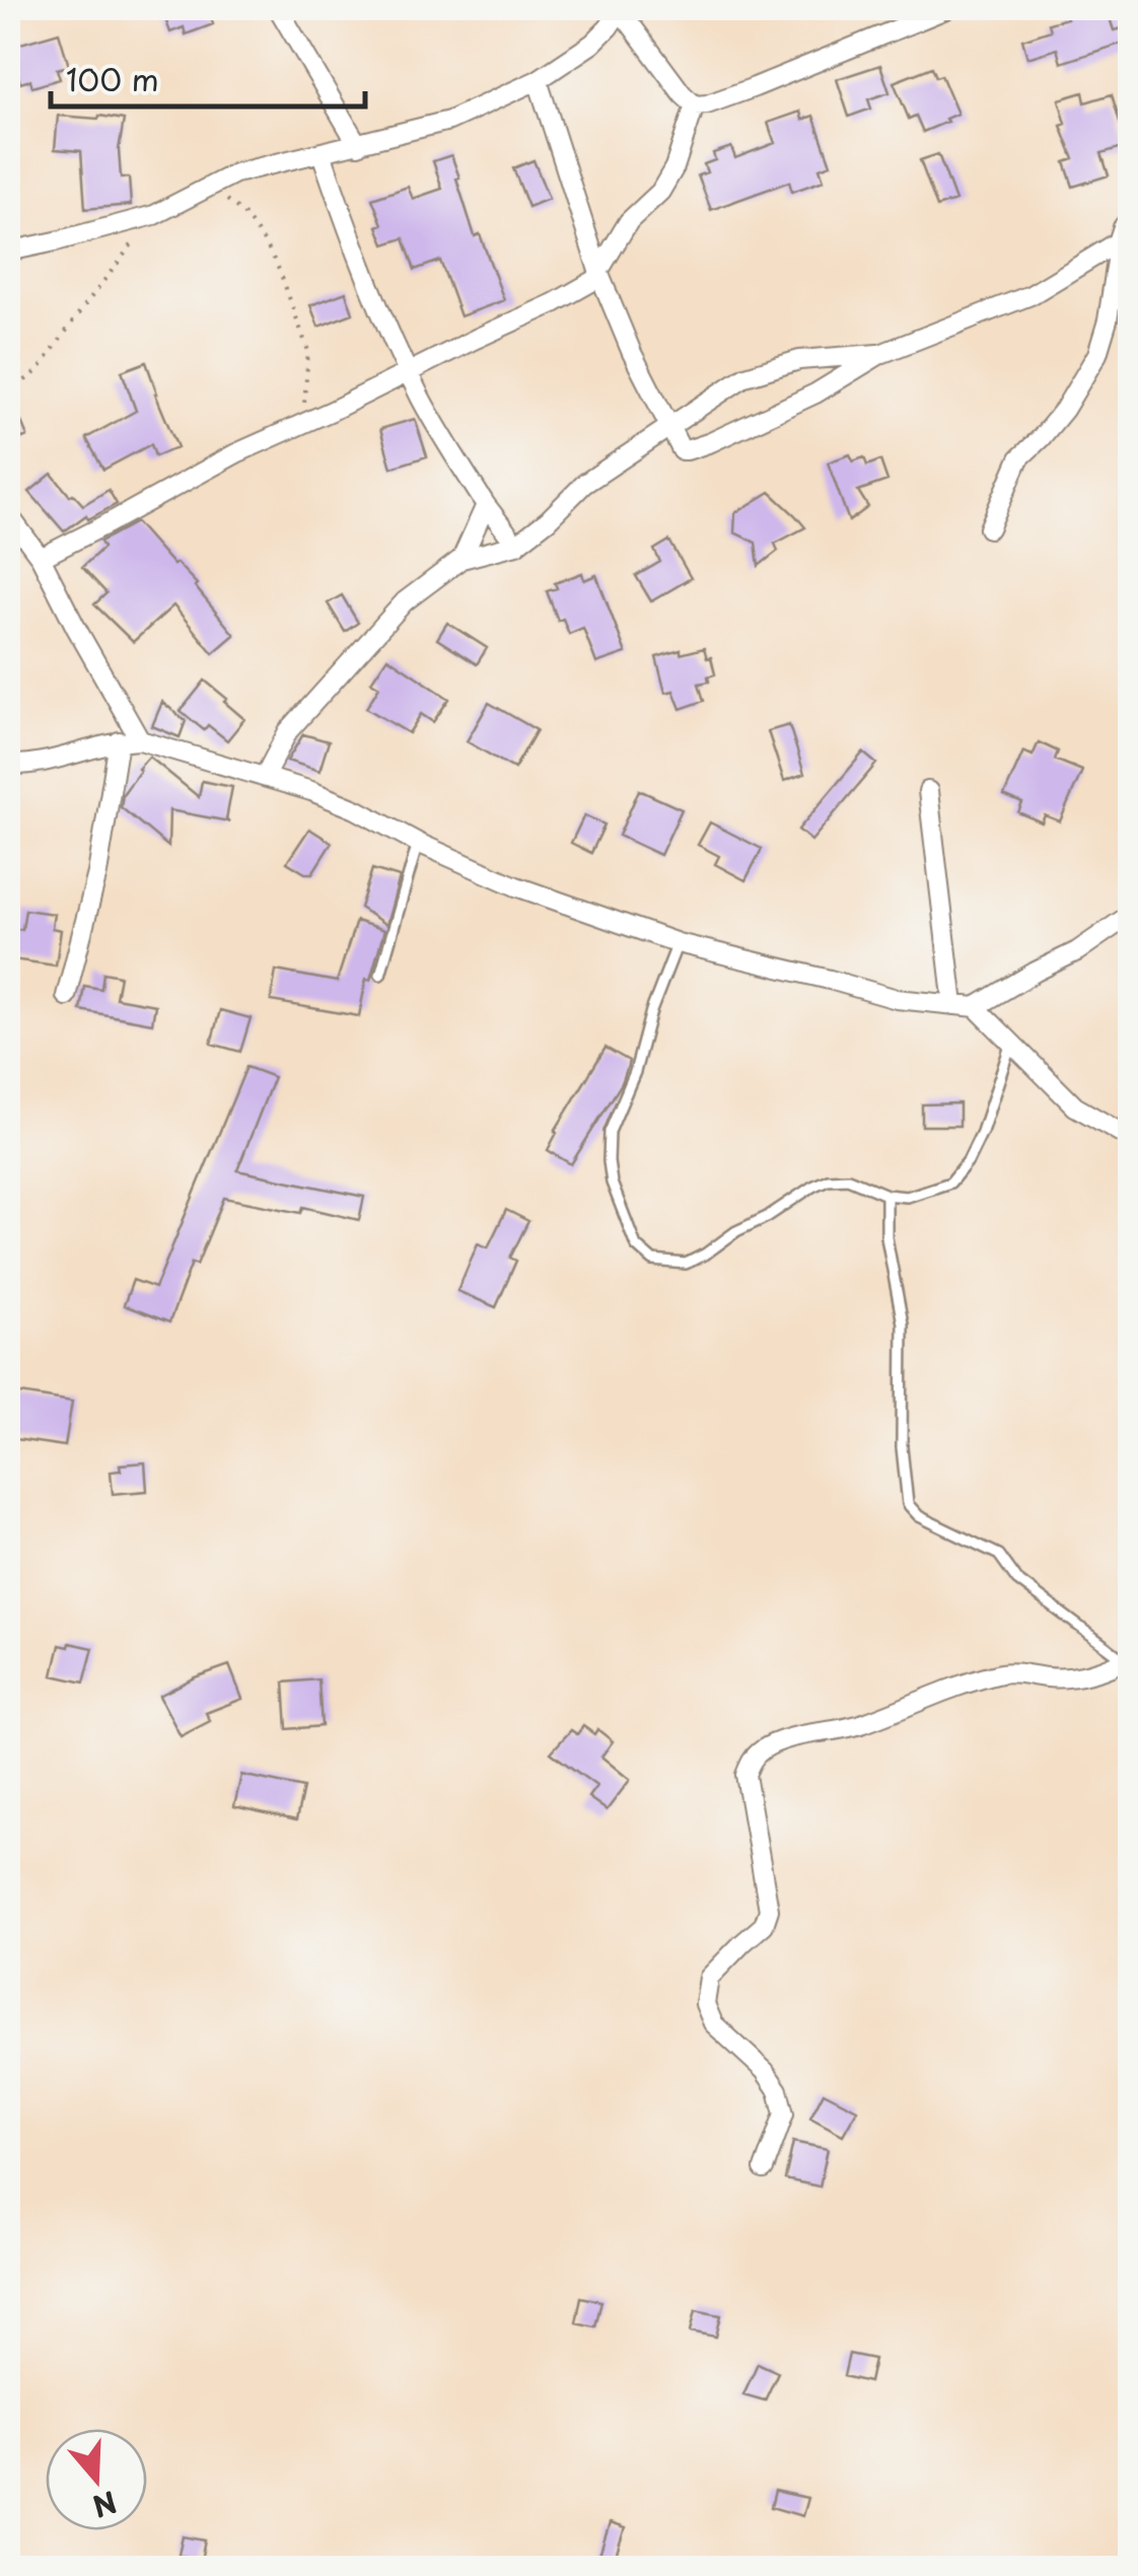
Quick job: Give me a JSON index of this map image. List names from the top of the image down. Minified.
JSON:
{"scale_bar":"100 m","north":"bottom"}
